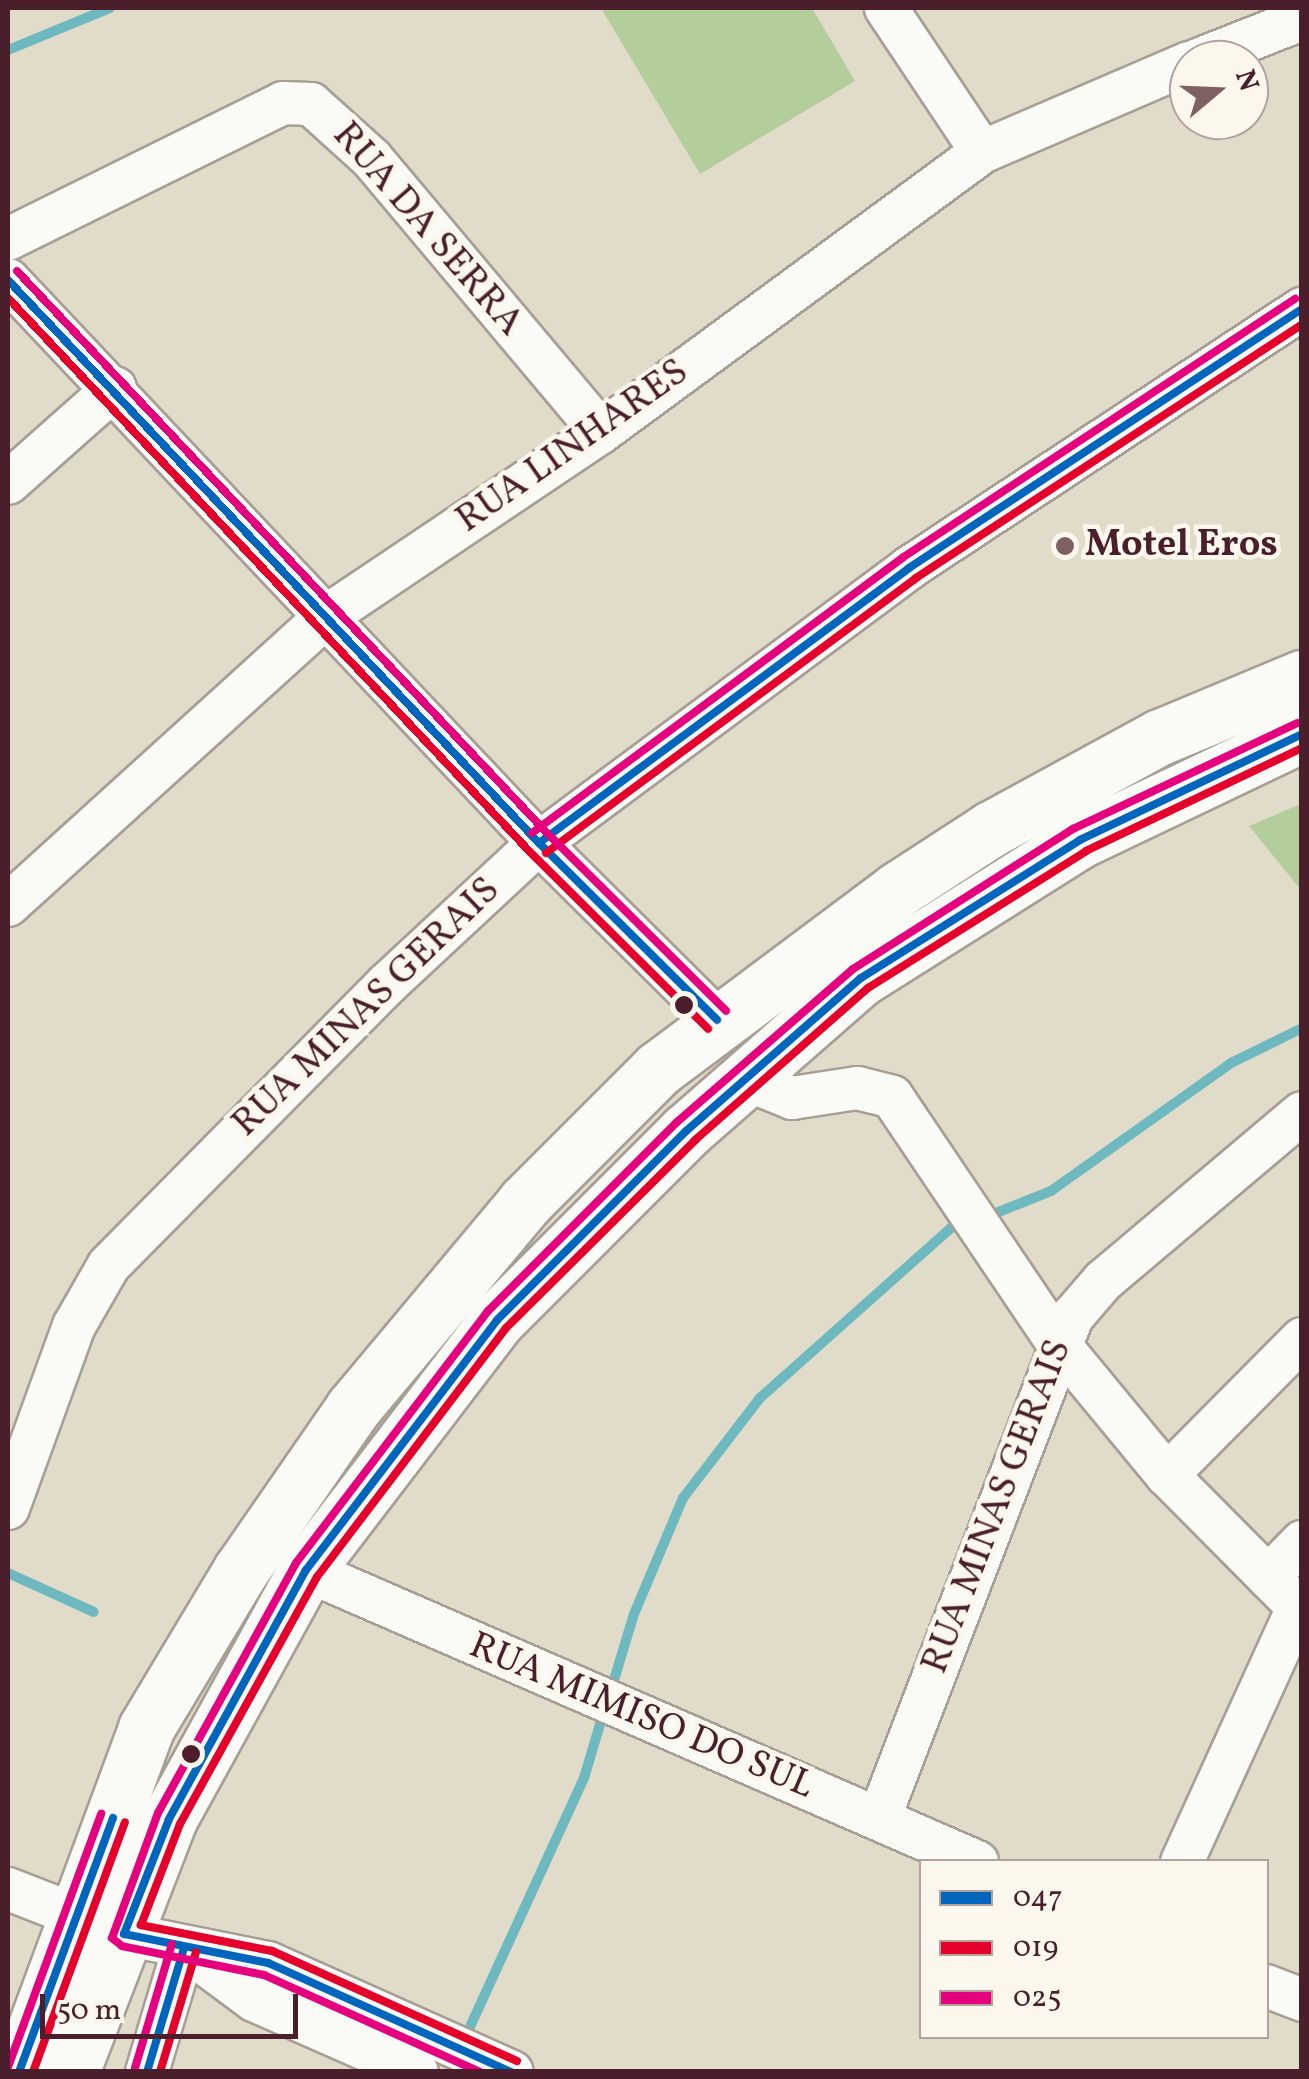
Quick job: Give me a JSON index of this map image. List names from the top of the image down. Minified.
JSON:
{"streets":{"street":["RUA DA SERRA","RUA LINHARES","RUA MINAS GERAIS","RUA MIMISO DO SUL"]},"crossings":[["RUA DA SERRA","RUA LINHARES"],["RUA MINAS GERAIS","RUA MIMISO DO SUL"]],"places":["Motel Eros"],"lines":["transit line 025","transit line 047","transit line 019"],"legend":["047","019","025"],"scale_bar":"50 m","north":"right"}
